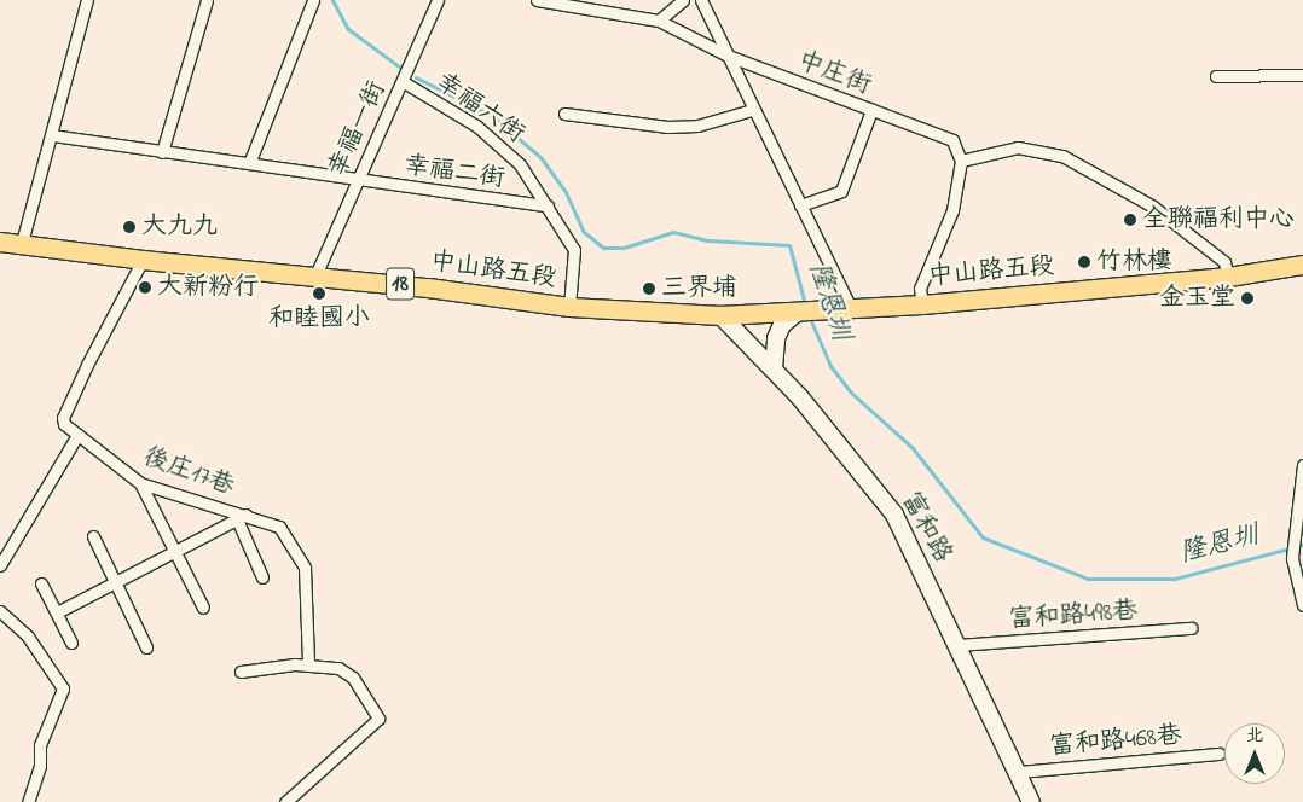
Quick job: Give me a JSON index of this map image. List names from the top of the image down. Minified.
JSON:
{"streets":{"main road":["中山路五段","18"],"street":["中庄街","幸福六街","幸福一街","幸福二街","後庄17巷","富和路","富和路498巷","富和路468巷"]},"crossings":[["幸福六街","幸福一街"],["幸福六街","幸福二街"],["幸福六街","中山路五段"],["幸福一街","幸福二街"],["幸福一街","中山路五段"],["中山路五段","後庄17巷"],["中山路五段","富和路"],["富和路","富和路498巷"],["富和路","富和路468巷"]],"water":["隆恩圳"],"places":["全聯福利中心","大九九","竹林樓","大新粉行","三界埔","和睦國小","金玉堂"],"north":"top"}
